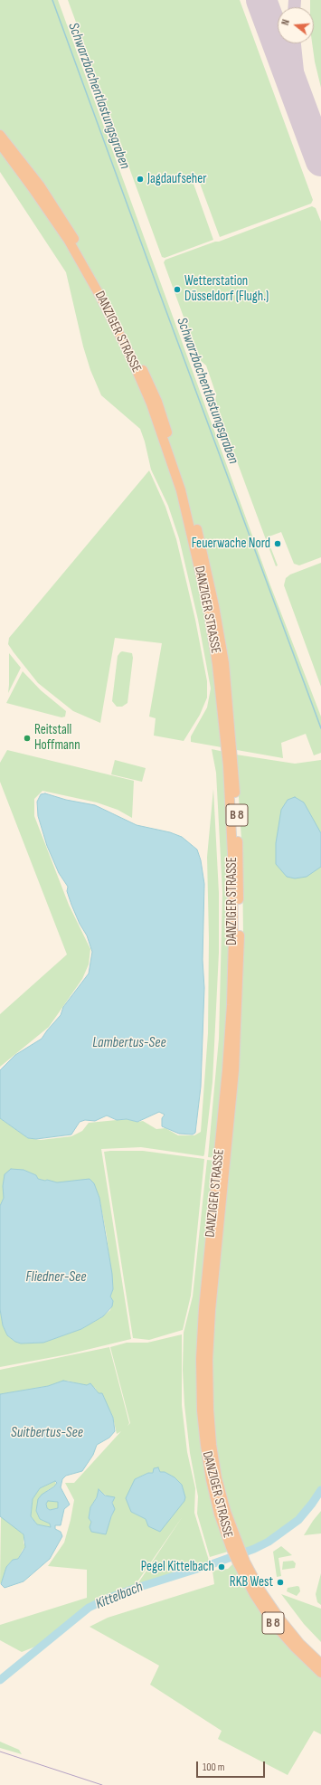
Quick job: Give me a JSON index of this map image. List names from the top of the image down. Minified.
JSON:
{"streets":{"highway":["DANZIGER STRASSE","B 8"]},"water":["Schwarzbachentlastungsgraben","Lambertus-See","Fliedner-See","Suitbertus-See","Kittelbach"],"places":["Jagdaufseher","Wetterstation Düsseldorf (Flugh.)","Feuerwache Nord","Reitstall Hoffmann","Pegel Kittelbach","RKB West"],"scale_bar":"100 m","north":"left"}
